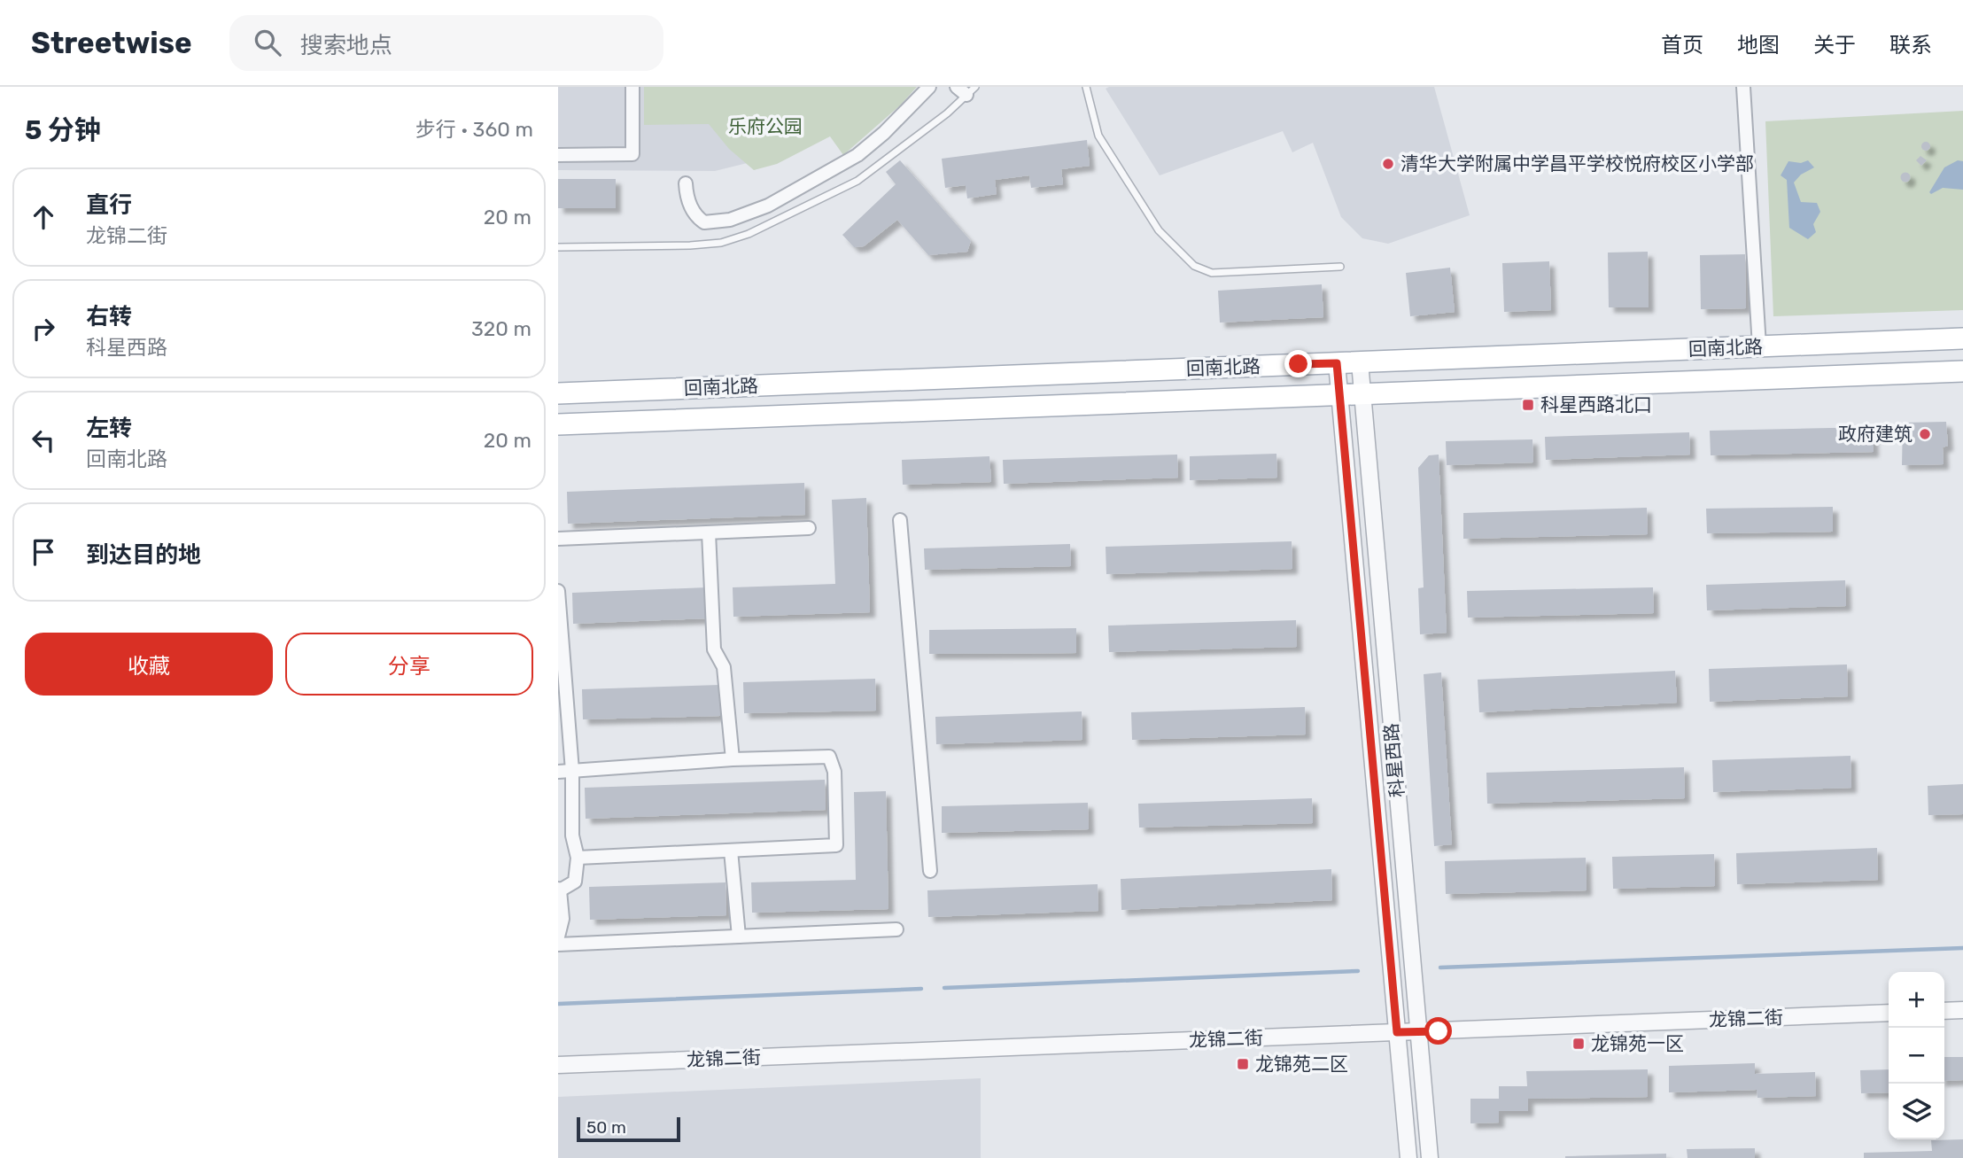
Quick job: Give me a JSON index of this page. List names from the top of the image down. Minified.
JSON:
{"streets":{"main road":["回南北路"],"street":["科星西路","龙锦二街"]},"crossings":[["回南北路","科星西路"],["科星西路","龙锦二街"]],"parks":["乐府公园"],"places":{"other":["清华大学附属中学昌平学校悦府校区小学部","政府建筑"],"transit":["科星西路北口","龙锦苑一区","龙锦苑二区"]},"scale_bar":"50 m","page":{"header":"Streetwise","search":"搜索地点","nav":["首页","地图","关于","联系"],"heading":["5 分钟","步行 · 360 m"],"list":[["直行","龙锦二街","20 m"],["右转","科星西路","320 m"],["左转","回南北路","20 m"],"到达目的地"],"buttons":["收藏","分享"],"map_buttons":["+","−"],"scale":"50 m"}}
